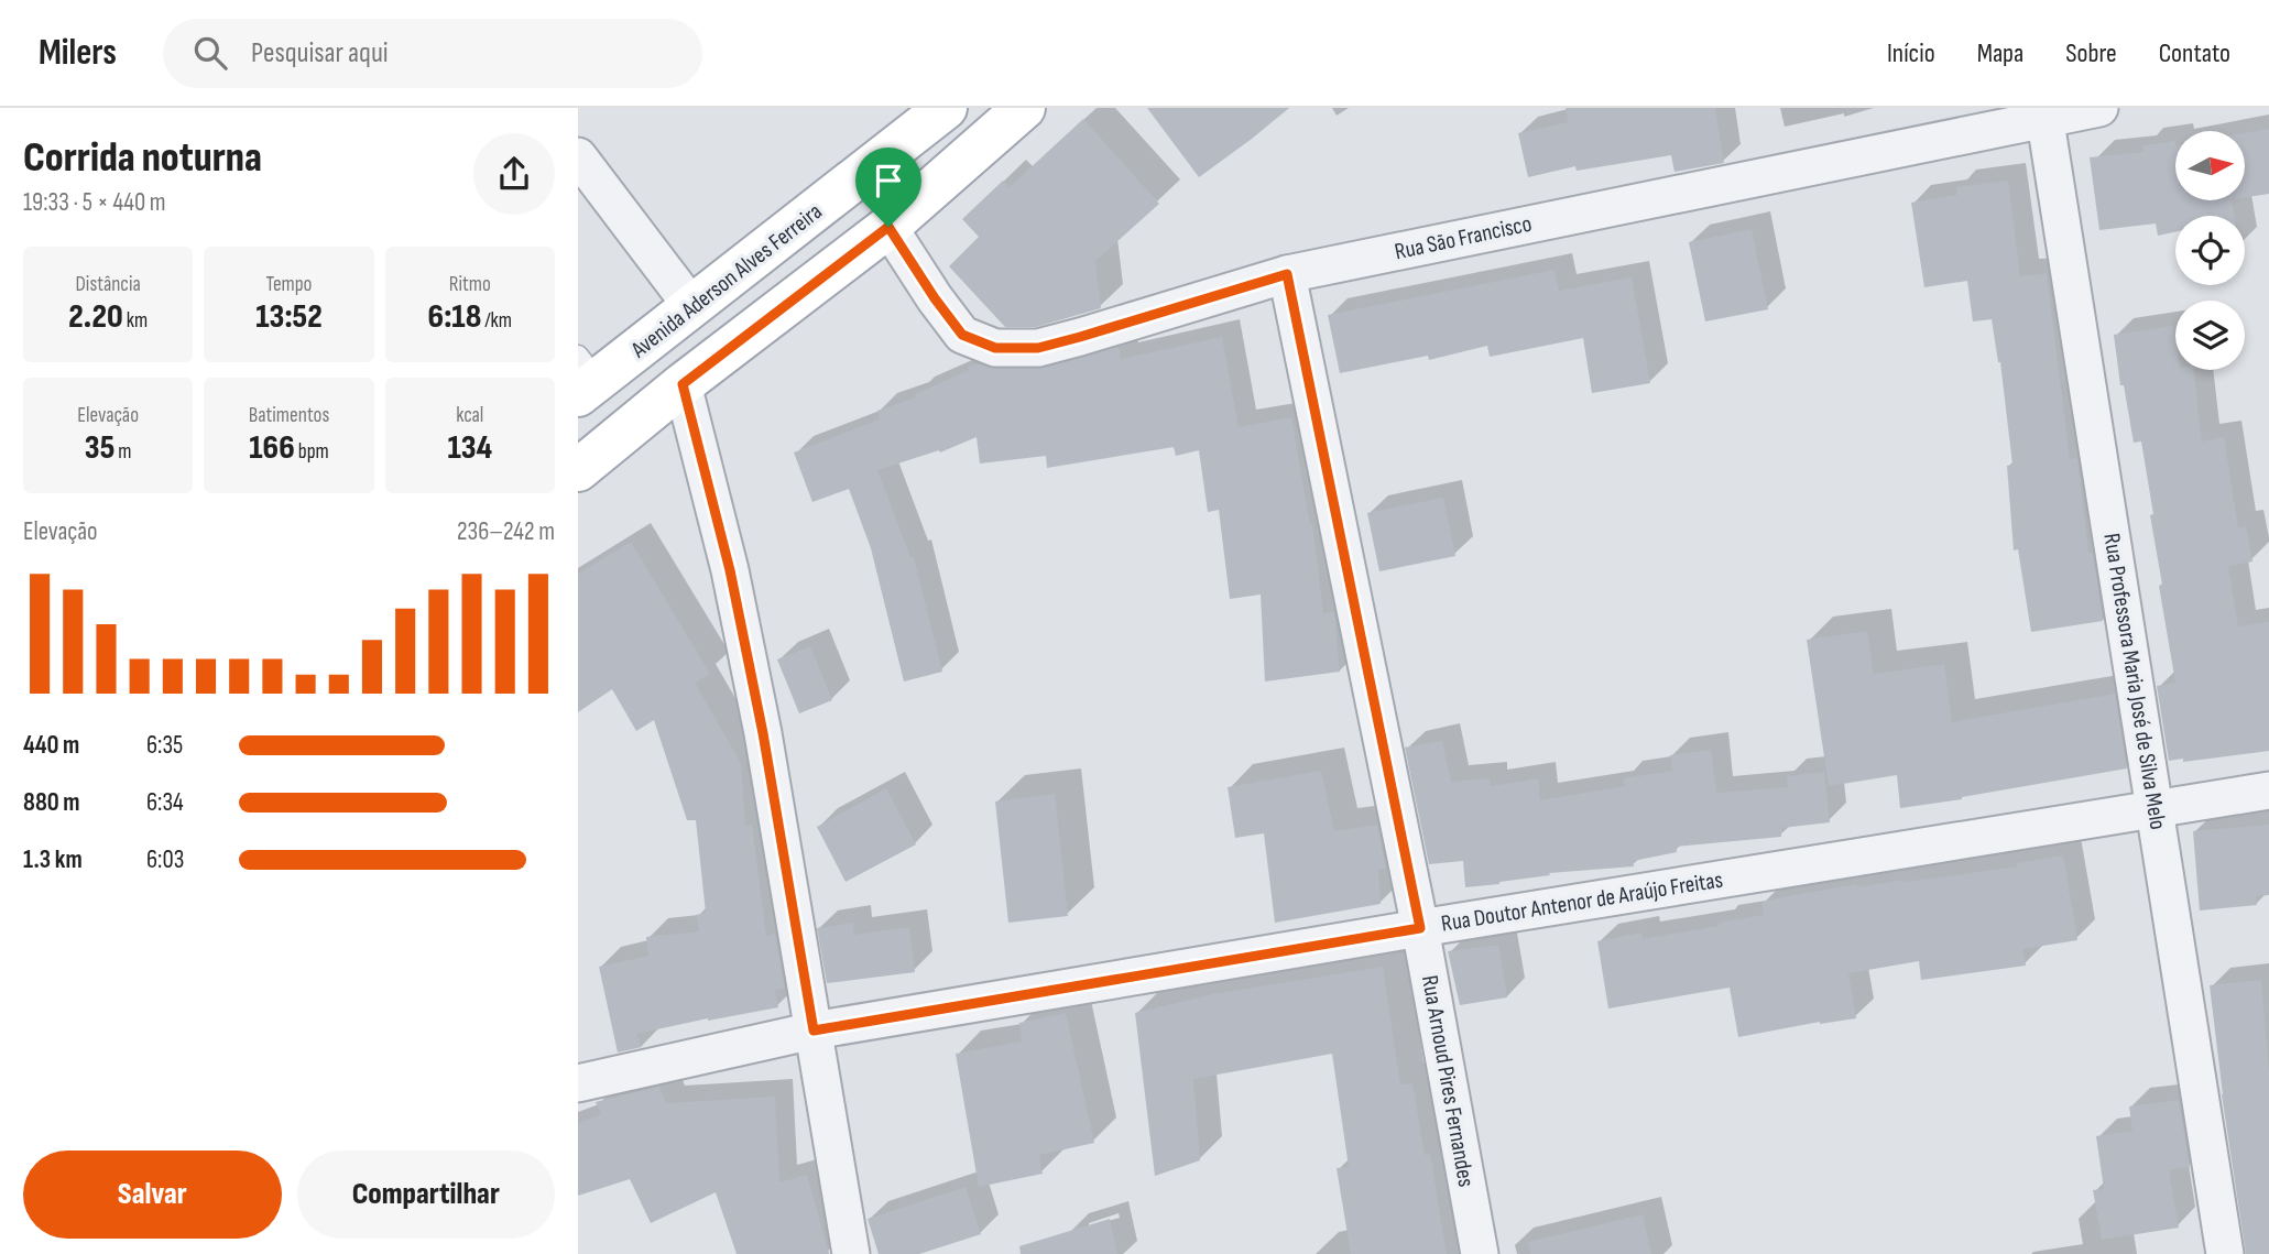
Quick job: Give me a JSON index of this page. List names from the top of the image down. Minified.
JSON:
{"streets":{"main road":["Avenida Aderson Alves Ferreira"],"street":["Rua São Francisco","Rua Professora Maria José de Silva Melo","Rua Doutor Antenor de Araújo Freitas","Rua Arnoud Pires Fernandes"]},"crossings":[["Rua São Francisco","Rua Professora Maria José de Silva Melo"],["Rua São Francisco","Rua Arnoud Pires Fernandes"],["Rua Professora Maria José de Silva Melo","Rua Doutor Antenor de Araújo Freitas"],["Rua Doutor Antenor de Araújo Freitas","Rua Arnoud Pires Fernandes"]],"north":"right","page":{"header":"Milers","search":"Pesquisar aqui","nav":["Início","Mapa","Sobre","Contato"],"heading":["Corrida noturna","19:33 · 5 × 440 m"],"stats":[["Distância","2.20 km"],["Tempo","13:52"],["Ritmo","6:18 /km"],["Elevação","35 m"],["Batimentos","166 bpm"],["kcal","134"]],"chart":["Elevação","236–242 m"],"list":[{"name":"440 m","note":"6:35"},{"name":"880 m","note":"6:34"},{"name":"1.3 km","note":"6:03"}],"buttons":["Salvar","Compartilhar"]}}
